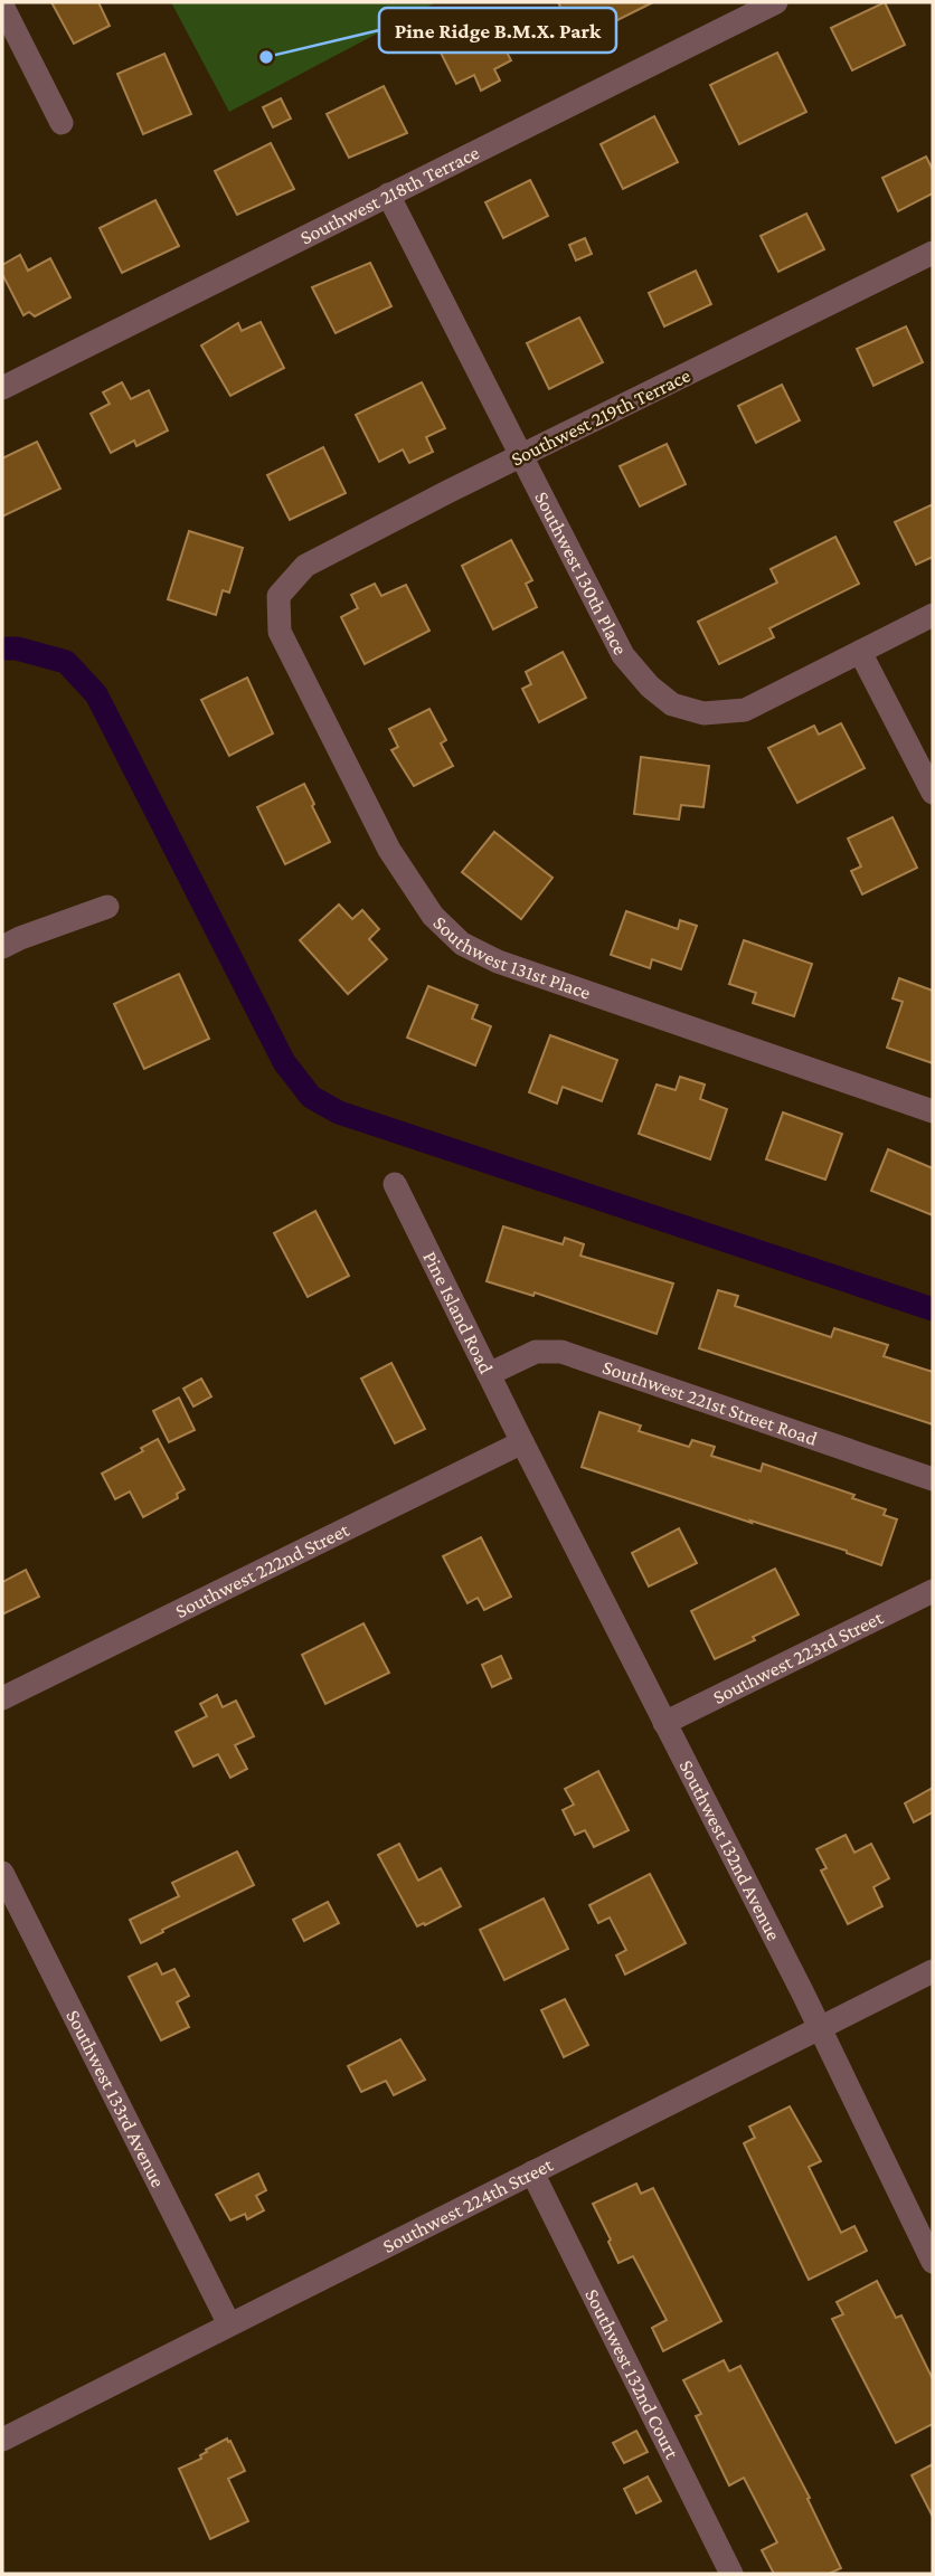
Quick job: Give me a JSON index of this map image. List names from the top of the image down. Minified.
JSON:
{"streets":{"street":["Southwest 218th Terrace","Southwest 219th Terrace","Southwest 130th Place","Southwest 131st Place","Pine Island Road","Southwest 221st Street Road","Southwest 222nd Street","Southwest 223rd Street","Southwest 132nd Avenue","Southwest 133rd Avenue","Southwest 224th Street","Southwest 132nd Court"]},"crossings":[["Southwest 218th Terrace","Southwest 130th Place"],["Southwest 219th Terrace","Southwest 130th Place"],["Southwest 219th Terrace","Southwest 131st Place"],["Pine Island Road","Southwest 221st Street Road"],["Pine Island Road","Southwest 222nd Street"],["Pine Island Road","Southwest 132nd Avenue"],["Southwest 222nd Street","Southwest 132nd Avenue"],["Southwest 223rd Street","Southwest 132nd Avenue"],["Southwest 132nd Avenue","Southwest 224th Street"],["Southwest 133rd Avenue","Southwest 224th Street"],["Southwest 224th Street","Southwest 132nd Court"]],"places":["Pine Ridge B.M.X. Park"]}
